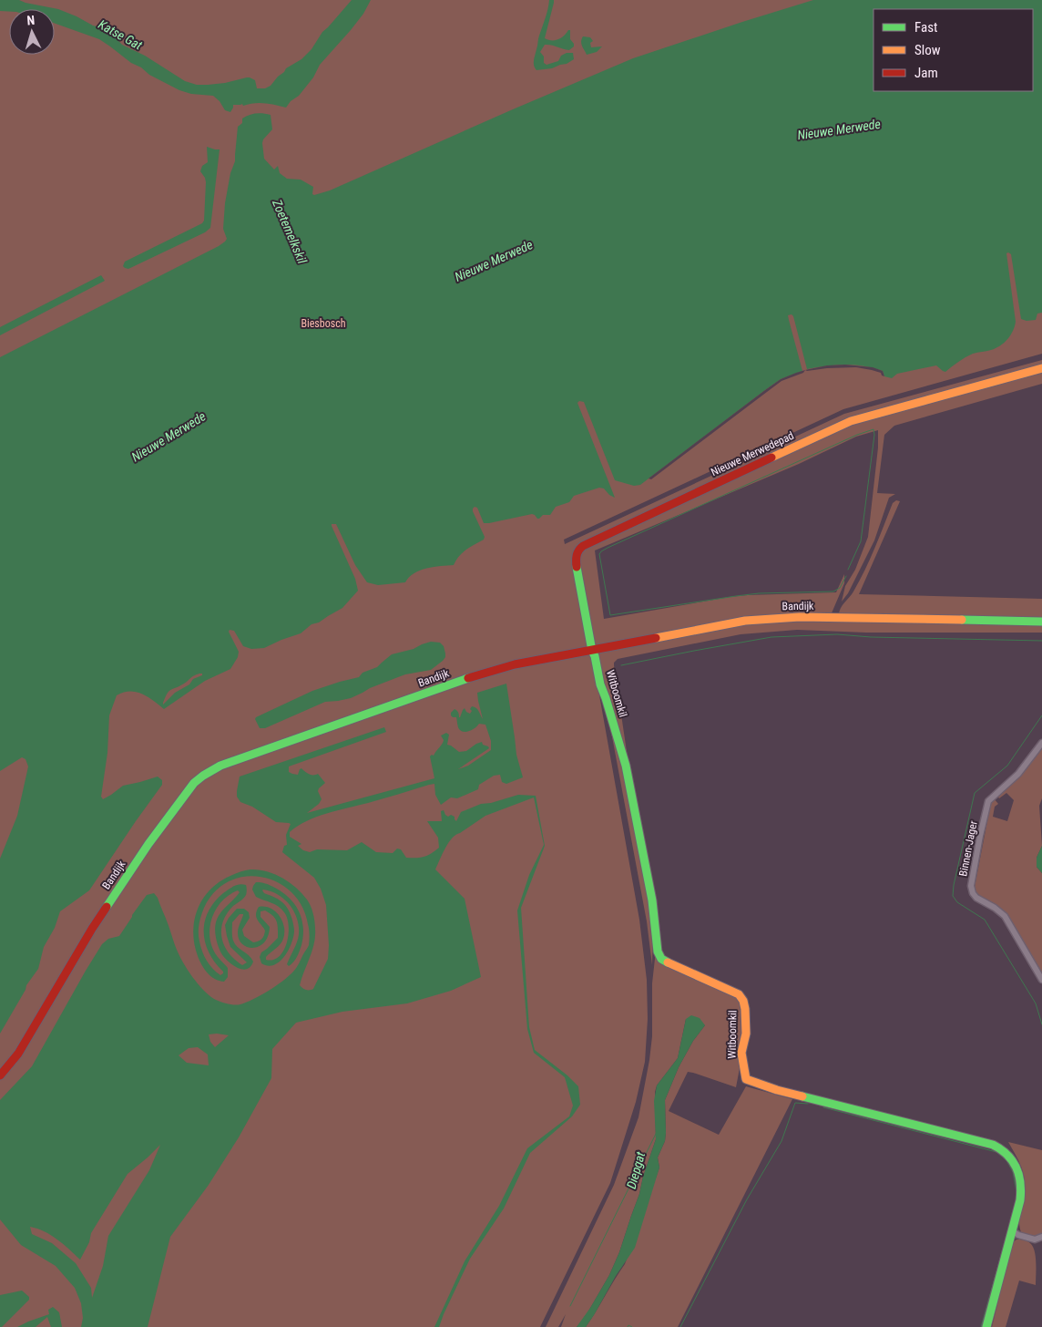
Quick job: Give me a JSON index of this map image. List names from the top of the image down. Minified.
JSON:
{"streets":{"street":["Nieuwe Merwedepad","Bandijk","Witboomkil","Binnen-Jager"]},"crossings":[["Nieuwe Merwedepad","Bandijk"],["Nieuwe Merwedepad","Witboomkil"],["Bandijk","Witboomkil"]],"water":["Katse Gat","Nieuwe Merwede","Zoetemelkskil","Diepgat"],"parks":["Biesbosch"],"legend":["Fast","Slow","Jam"],"north":"top"}
